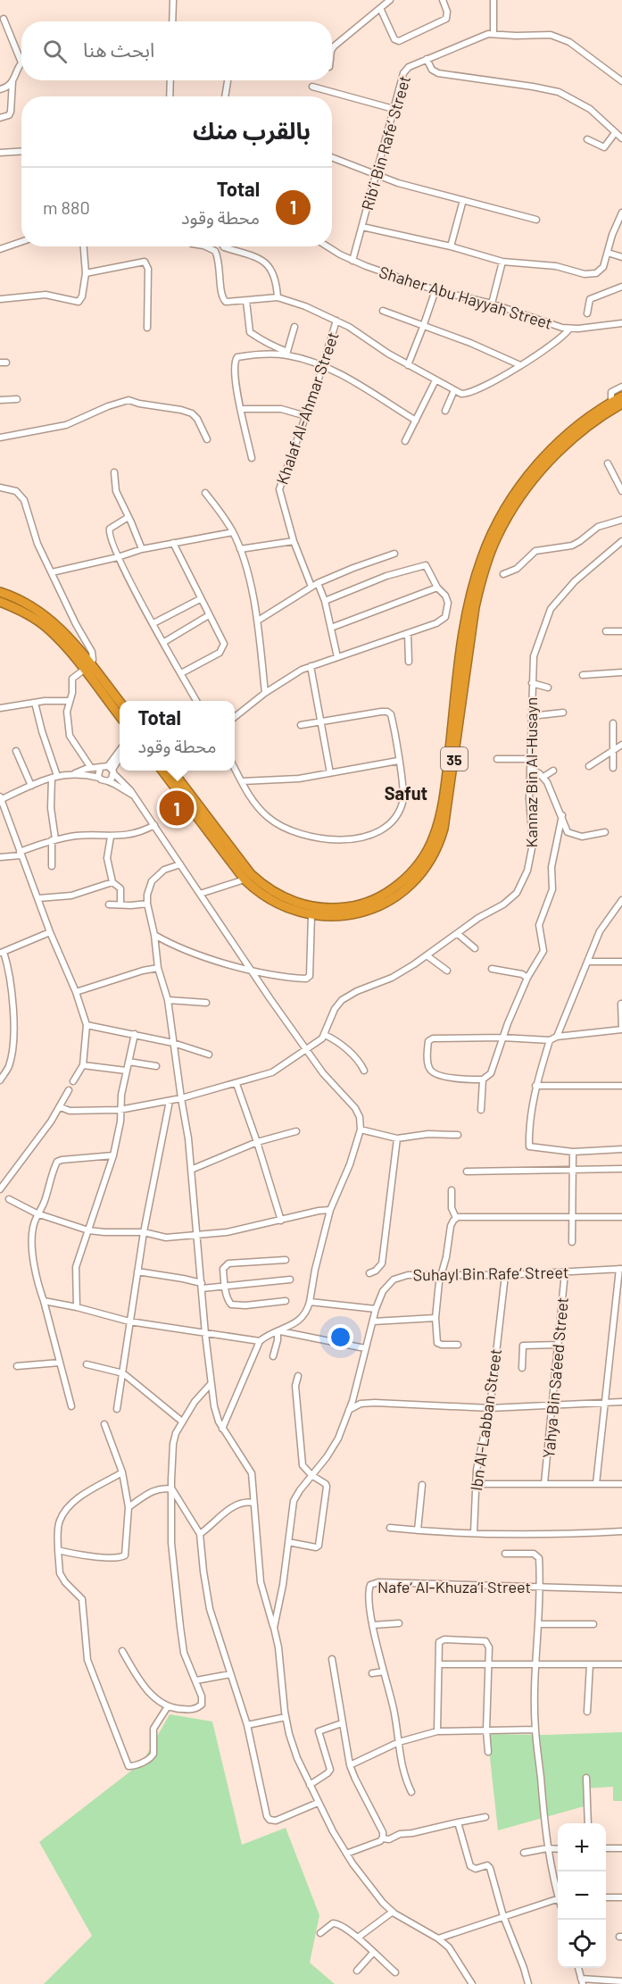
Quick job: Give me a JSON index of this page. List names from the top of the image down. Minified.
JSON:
{"streets":{"highway":["35"],"street":["Rib‘i Bin Rafe‘ Street","Shaher Abu Hayyah Street","Khalaf Al-Ahmar Street","Kannaz Bin Al-Husayn","Suhayl Bin Rafe‘ Street","Yahya Bin Sa‘eed Street","Ibn Al-Labban Street","Nafe‘ Al-Khuza‘i Street"]},"crossings":[["Rib‘i Bin Rafe‘ Street","Shaher Abu Hayyah Street"],["Suhayl Bin Rafe‘ Street","Yahya Bin Sa‘eed Street"],["Suhayl Bin Rafe‘ Street","Ibn Al-Labban Street"]],"districts":["Safut"],"page":{"search":"ابحث هنا","heading":"بالقرب منك","list":[{"mark":"1","name":"Total","note":"محطة وقود","value":"880 m"}],"popup":["Total","محطة وقود"],"pins":"1","map_buttons":["+","−"]}}
